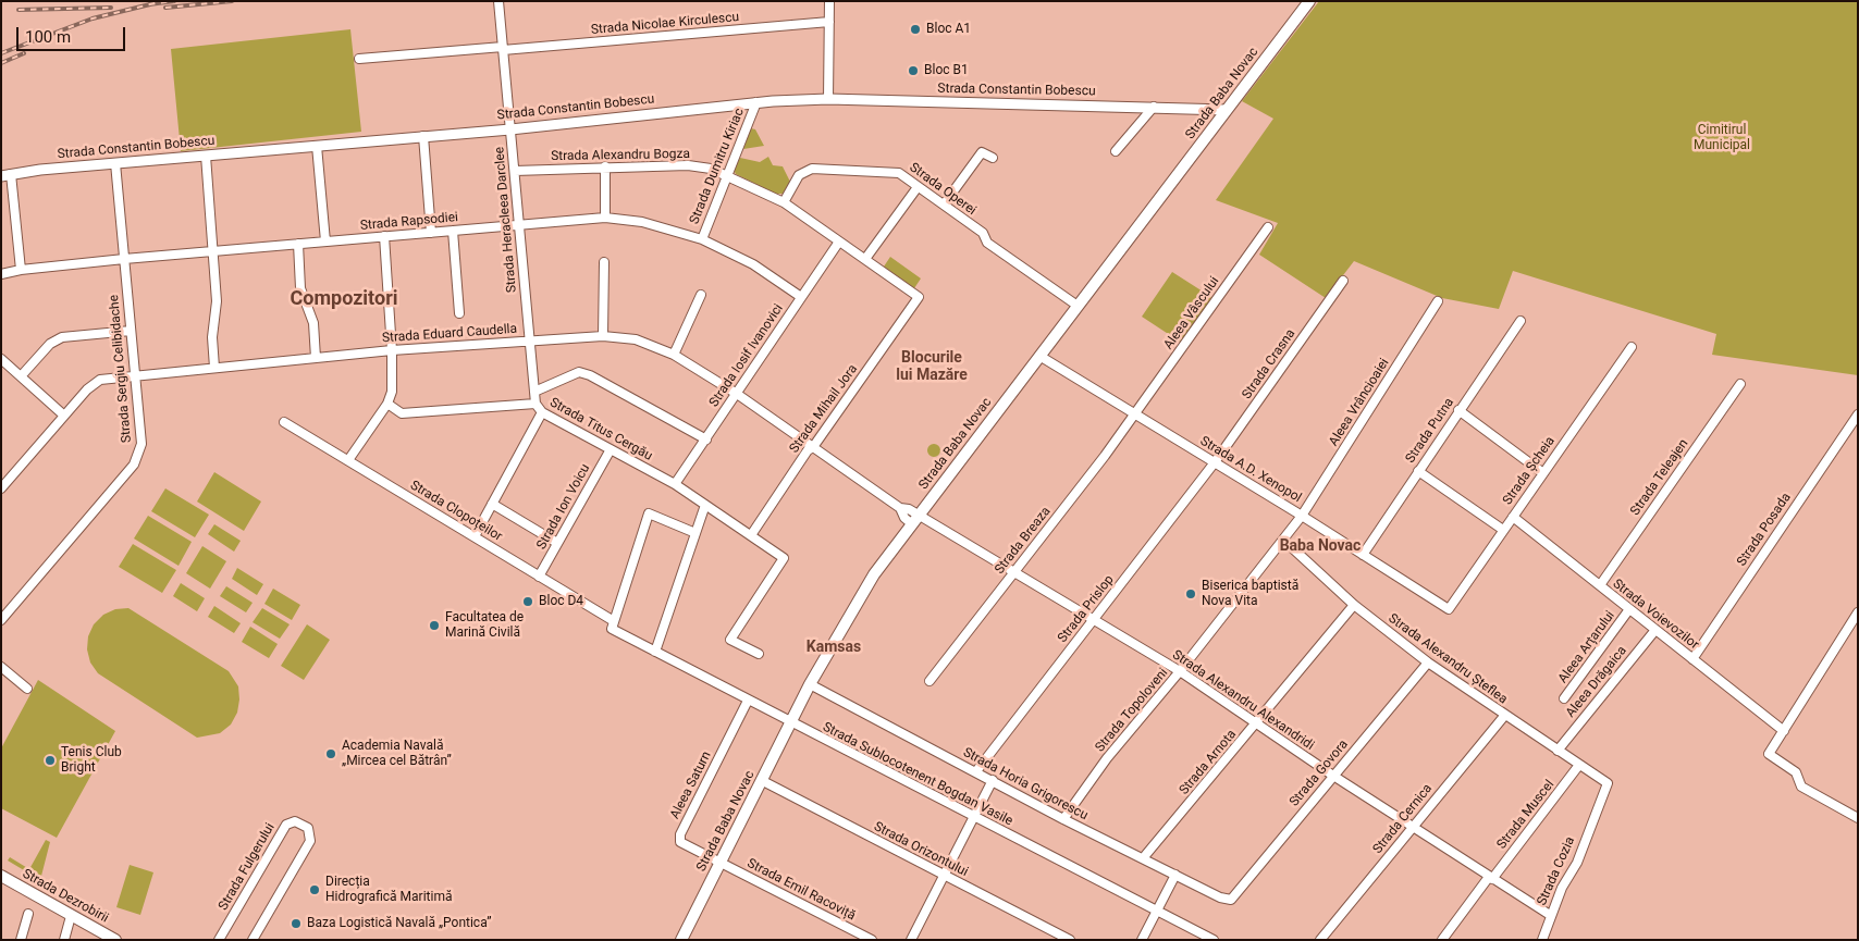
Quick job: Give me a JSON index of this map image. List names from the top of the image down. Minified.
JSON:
{"streets":{"main road":["Strada Baba Novac","Strada Dezrobirii"],"street":["Strada Nicolae Kirculescu","Strada Constantin Bobescu","Strada Alexandru Bogza","Strada Dumitru Kiriac","Strada Operei","Strada Heracleea Darclee","Strada Rapsodiei","Aleea Vâscului","Strada Eduard Caudella","Strada Iosif Ivanovici","Strada Crasna","Strada Sergiu Celibidache","Aleea Vrâncioaiei","Strada Mihail Jora","Strada Titus Cergău","Strada Putna","Strada A.D. Xenopol","Strada Șcheia","Strada Teleajen","Strada Ion Voicu","Strada Clopoțeilor","Strada Posada","Strada Breaza","Strada Prislop","Strada Voievozilor","Aleea Arțarului","Strada Alexandru Șteflea","Aleea Drăgaica","Strada Alexandru Alexandridi","Strada Topoloveni","Strada Arnota","Strada Govora","Strada Sublocotenent Bogdan Vasile","Strada Horia Grigorescu","Aleea Saturn","Strada Muscel","Strada Cernica","Strada Orizontului","Strada Fulgerului","Strada Cozia","Strada Emil Racoviță"]},"crossings":[["Strada Nicolae Kirculescu","Strada Heracleea Darclee"],["Strada Constantin Bobescu","Strada Baba Novac"],["Strada Constantin Bobescu","Strada Dumitru Kiriac"],["Strada Constantin Bobescu","Strada Heracleea Darclee"],["Strada Constantin Bobescu","Strada Sergiu Celibidache"],["Strada Baba Novac","Strada Operei"],["Strada Baba Novac","Strada Eduard Caudella"],["Strada Baba Novac","Strada A.D. Xenopol"],["Strada Baba Novac","Strada Alexandru Alexandridi"],["Strada Baba Novac","Strada Sublocotenent Bogdan Vasile"],["Strada Baba Novac","Strada Horia Grigorescu"],["Strada Baba Novac","Aleea Saturn"],["Strada Baba Novac","Strada Orizontului"],["Strada Baba Novac","Strada Emil Racoviță"],["Strada Alexandru Bogza","Strada Dumitru Kiriac"],["Strada Alexandru Bogza","Strada Operei"],["Strada Alexandru Bogza","Strada Heracleea Darclee"],["Strada Alexandru Bogza","Strada Iosif Ivanovici"],["Strada Alexandru Bogza","Strada Mihail Jora"],["Strada Dumitru Kiriac","Strada Rapsodiei"],["Strada Heracleea Darclee","Strada Rapsodiei"],["Strada Heracleea Darclee","Strada Eduard Caudella"],["Strada Heracleea Darclee","Strada Titus Cergău"],["Strada Rapsodiei","Strada Iosif Ivanovici"],["Strada Rapsodiei","Strada Sergiu Celibidache"],["Aleea Vâscului","Strada A.D. Xenopol"],["Aleea Vâscului","Strada Breaza"],["Strada Eduard Caudella","Strada Iosif Ivanovici"],["Strada Eduard Caudella","Strada Sergiu Celibidache"],["Strada Eduard Caudella","Strada Mihail Jora"],["Strada Eduard Caudella","Strada Alexandru Alexandridi"],["Strada Iosif Ivanovici","Strada Titus Cergău"],["Strada Crasna","Strada A.D. Xenopol"],["Strada Crasna","Strada Prislop"],["Aleea Vrâncioaiei","Strada A.D. Xenopol"],["Aleea Vrâncioaiei","Strada Topoloveni"],["Strada Mihail Jora","Strada Titus Cergău"],["Strada Titus Cergău","Strada Ion Voicu"],["Strada Putna","Strada A.D. Xenopol"],["Strada A.D. Xenopol","Strada Șcheia"],["Strada A.D. Xenopol","Strada Breaza"],["Strada A.D. Xenopol","Strada Prislop"],["Strada A.D. Xenopol","Strada Topoloveni"],["Strada Șcheia","Strada Voievozilor"],["Strada Teleajen","Strada Voievozilor"],["Strada Ion Voicu","Strada Clopoțeilor"],["Strada Clopoțeilor","Strada Sublocotenent Bogdan Vasile"],["Strada Posada","Strada Voievozilor"],["Strada Breaza","Strada Alexandru Alexandridi"],["Strada Prislop","Strada Alexandru Alexandridi"],["Strada Prislop","Strada Horia Grigorescu"],["Strada Voievozilor","Aleea Arțarului"],["Strada Voievozilor","Aleea Drăgaica"],["Strada Alexandru Șteflea","Aleea Drăgaica"],["Strada Alexandru Șteflea","Strada Topoloveni"],["Strada Alexandru Șteflea","Strada Arnota"],["Strada Alexandru Șteflea","Strada Govora"],["Strada Alexandru Șteflea","Strada Muscel"],["Strada Alexandru Șteflea","Strada Cernica"],["Strada Alexandru Șteflea","Strada Cozia"],["Strada Alexandru Alexandridi","Strada Topoloveni"],["Strada Alexandru Alexandridi","Strada Arnota"],["Strada Alexandru Alexandridi","Strada Govora"],["Strada Alexandru Alexandridi","Strada Muscel"],["Strada Alexandru Alexandridi","Strada Cernica"],["Strada Alexandru Alexandridi","Strada Cozia"],["Strada Topoloveni","Strada Horia Grigorescu"],["Strada Arnota","Strada Horia Grigorescu"],["Strada Govora","Strada Horia Grigorescu"],["Strada Sublocotenent Bogdan Vasile","Aleea Saturn"],["Aleea Saturn","Strada Emil Racoviță"]],"districts":["Compozitori","Blocurile lui Mazăre","Baba Novac","Kamsas"],"parks":["Cimitirul Municipal"],"places":["Bloc A1","Bloc B1","Biserica baptistă Nova Vita","Bloc D4","Facultatea de Marină Civilă","Academia Navală „Mircea cel Bătrân”","Tenis Club Bright","Direcția Hidrografică Maritimă","Baza Logistică Navală „Pontica”"],"scale_bar":"100 m"}
